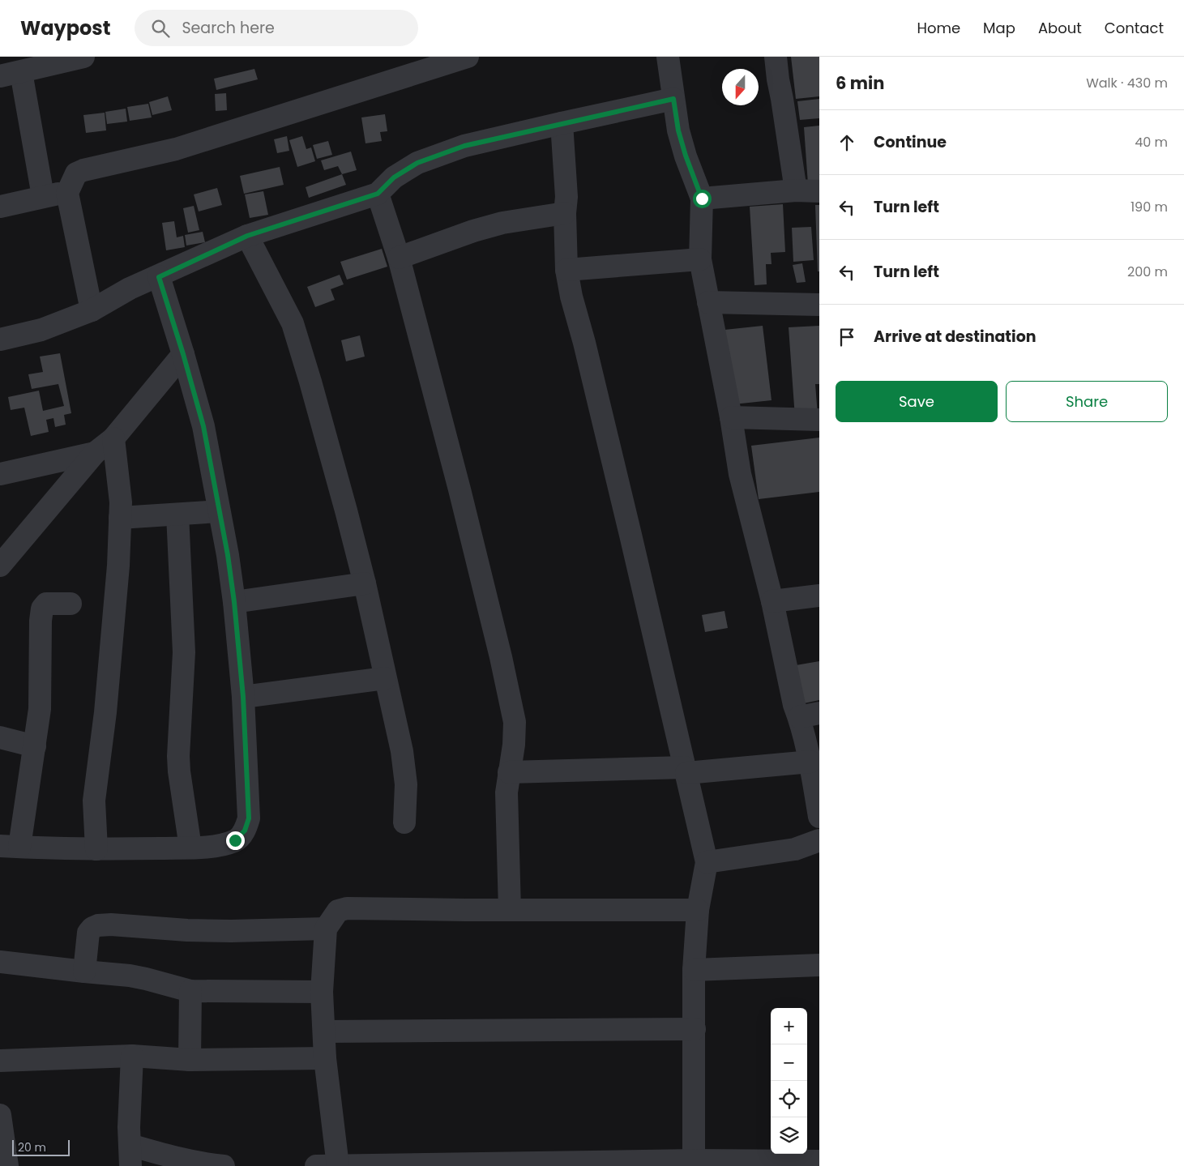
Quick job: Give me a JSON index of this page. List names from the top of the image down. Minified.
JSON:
{"scale_bar":"20 m","north":"bottom","page":{"header":"Waypost","search":"Search here","nav":["Home","Map","About","Contact"],"heading":["6 min","Walk · 430 m"],"list":[["Continue","40 m"],["Turn left","190 m"],["Turn left","200 m"],"Arrive at destination"],"buttons":["Save","Share"],"map_buttons":["+","−"],"scale":"20 m"}}
